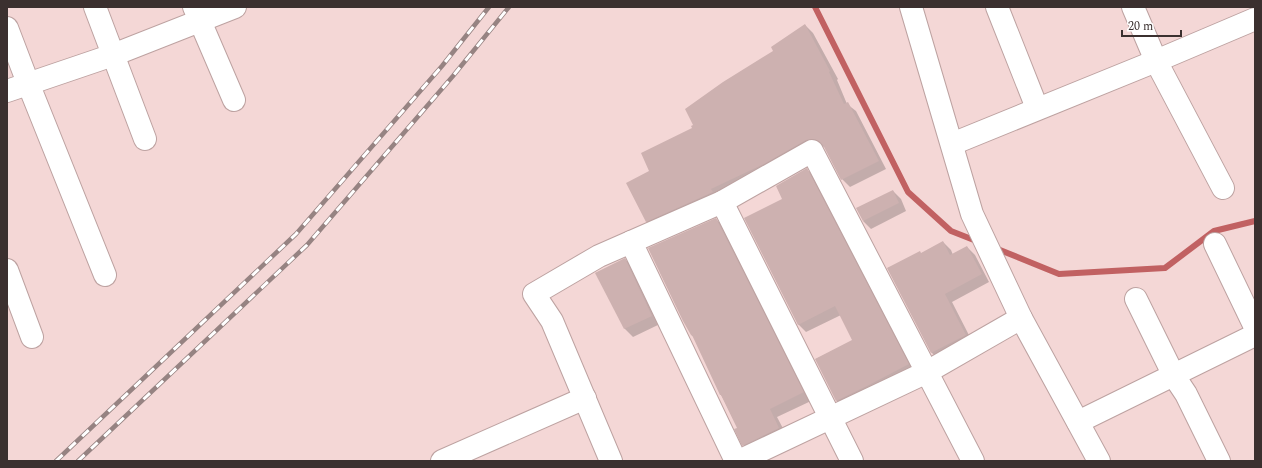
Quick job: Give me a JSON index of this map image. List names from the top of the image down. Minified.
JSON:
{"scale_bar":"20 m"}
